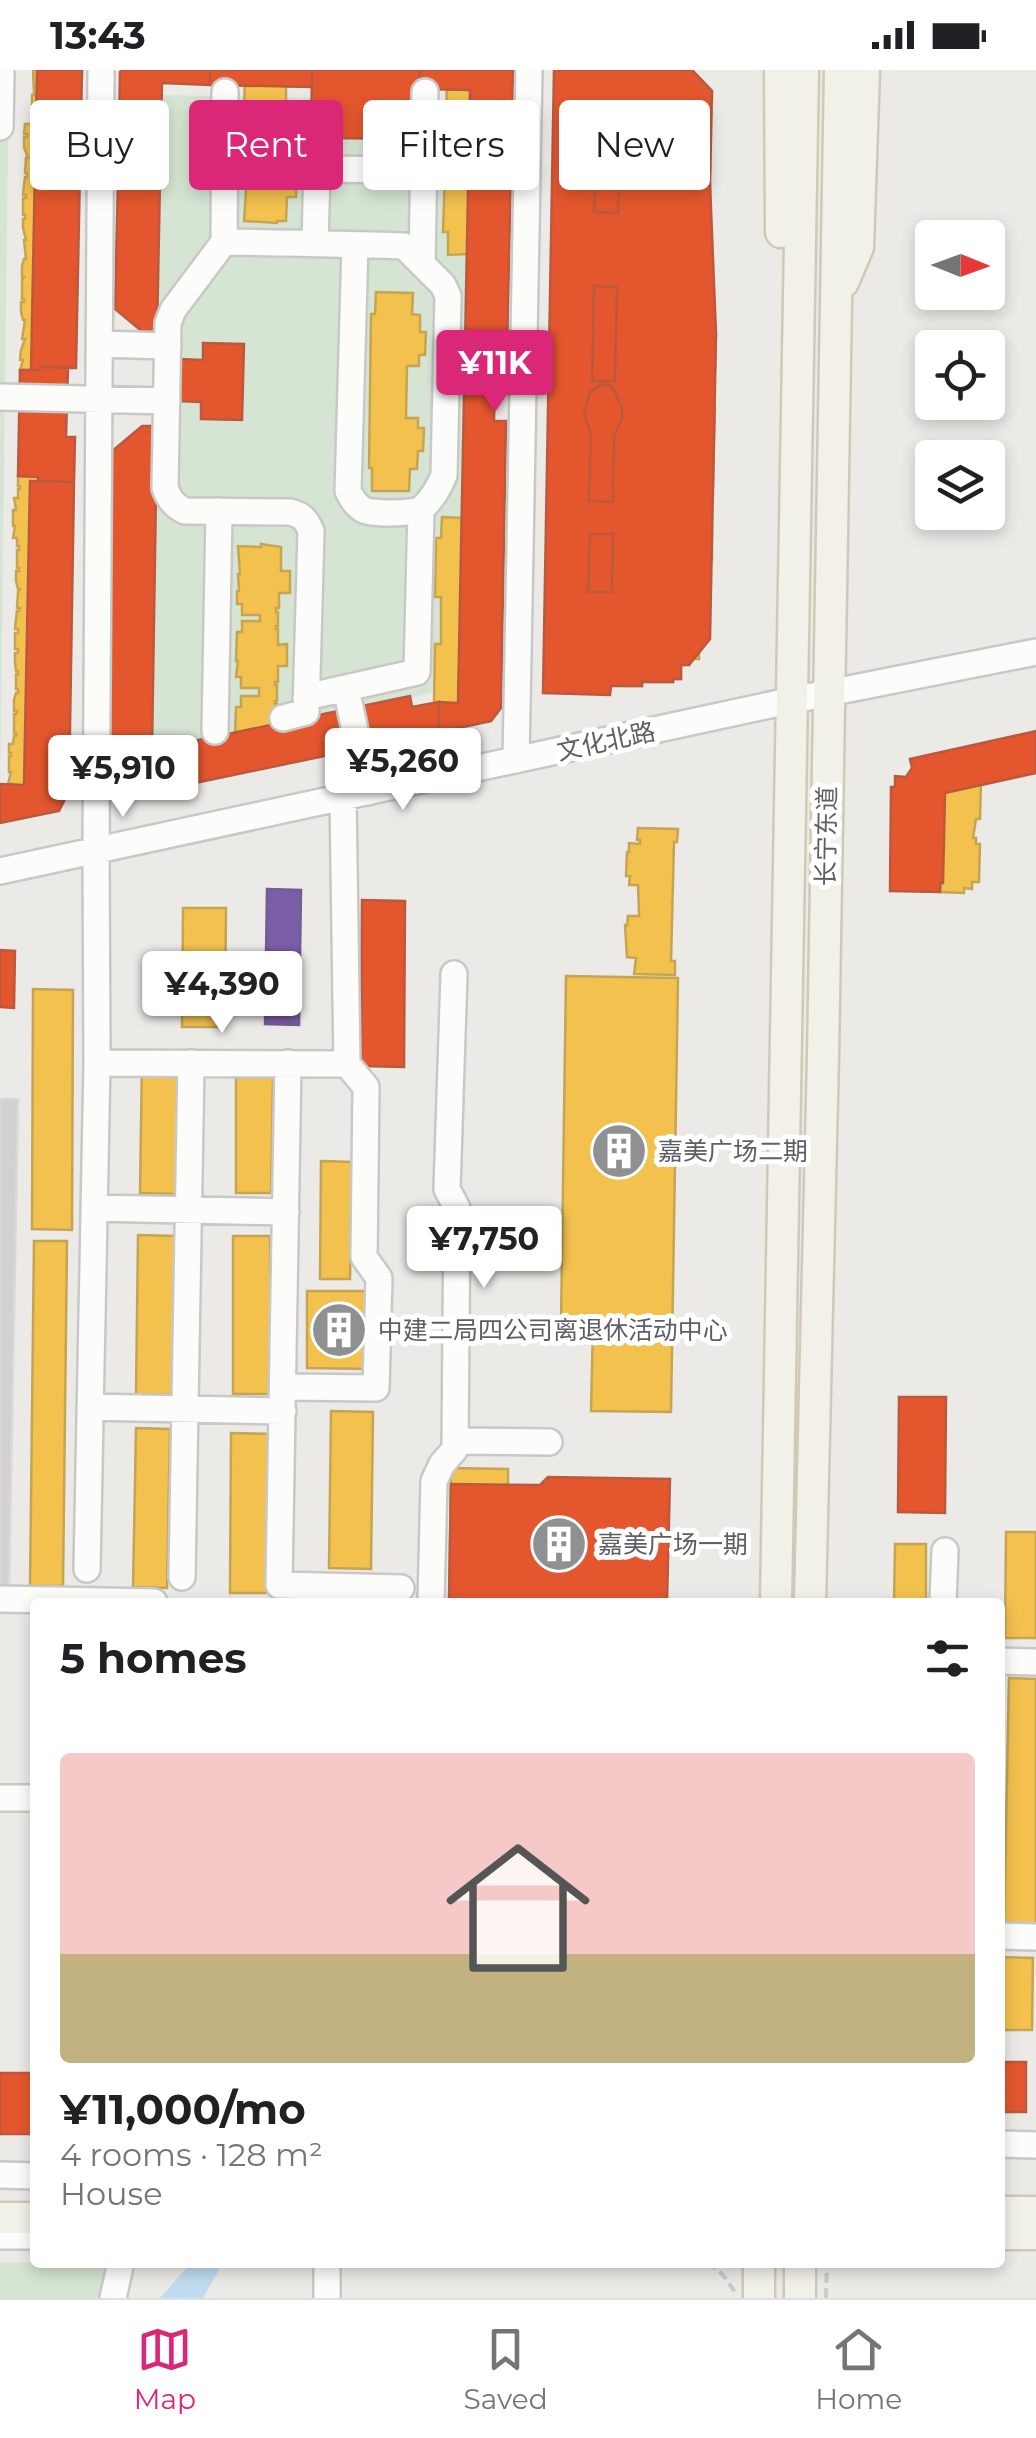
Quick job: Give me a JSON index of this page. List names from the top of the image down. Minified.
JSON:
{"streets":{"main road":["长宁东道"],"street":["文化北路"]},"crossings":[["文化北路","长宁东道"]],"places":{"building":["嘉美广场二期","中建二局四公司离退休活动中心","嘉美广场一期"]},"north":"right","page":{"status":"13:43","chip":["Buy","Rent","Filters","New"],"price":["¥11K","¥5,260","¥5,910","¥4,390","¥7,750"],"heading":"5 homes","list":[{"name":"¥11,000/mo","note":"4 rooms · 128 m² · House"}],"tabs":["Map","Saved","Home"]}}
